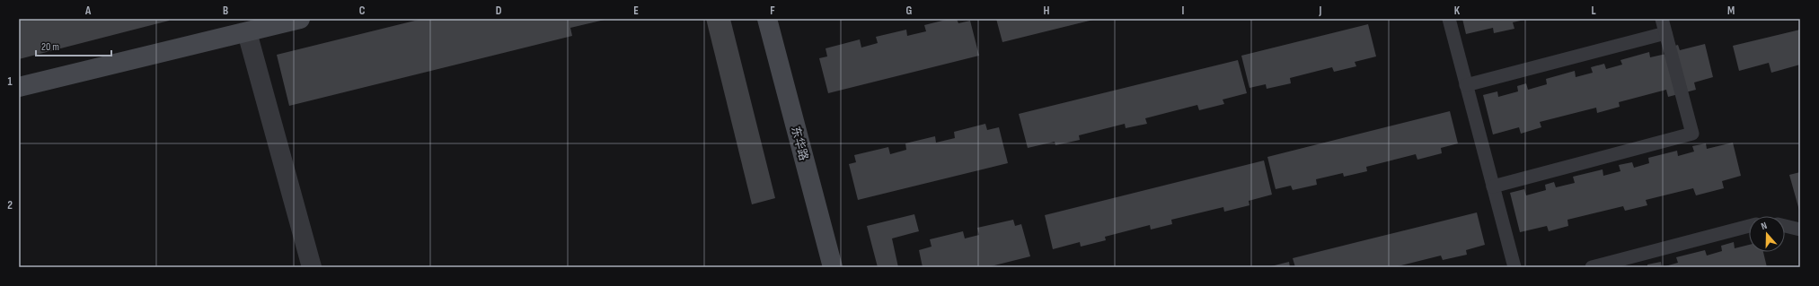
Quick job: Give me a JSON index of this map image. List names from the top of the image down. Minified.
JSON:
{"streets":{"street":["东华路"]},"scale_bar":"20 m","north":"top","grid":{"columns":["A","B","C","D","E","F","G","H","I","J","K","L","M"],"rows":["1","2"]}}
